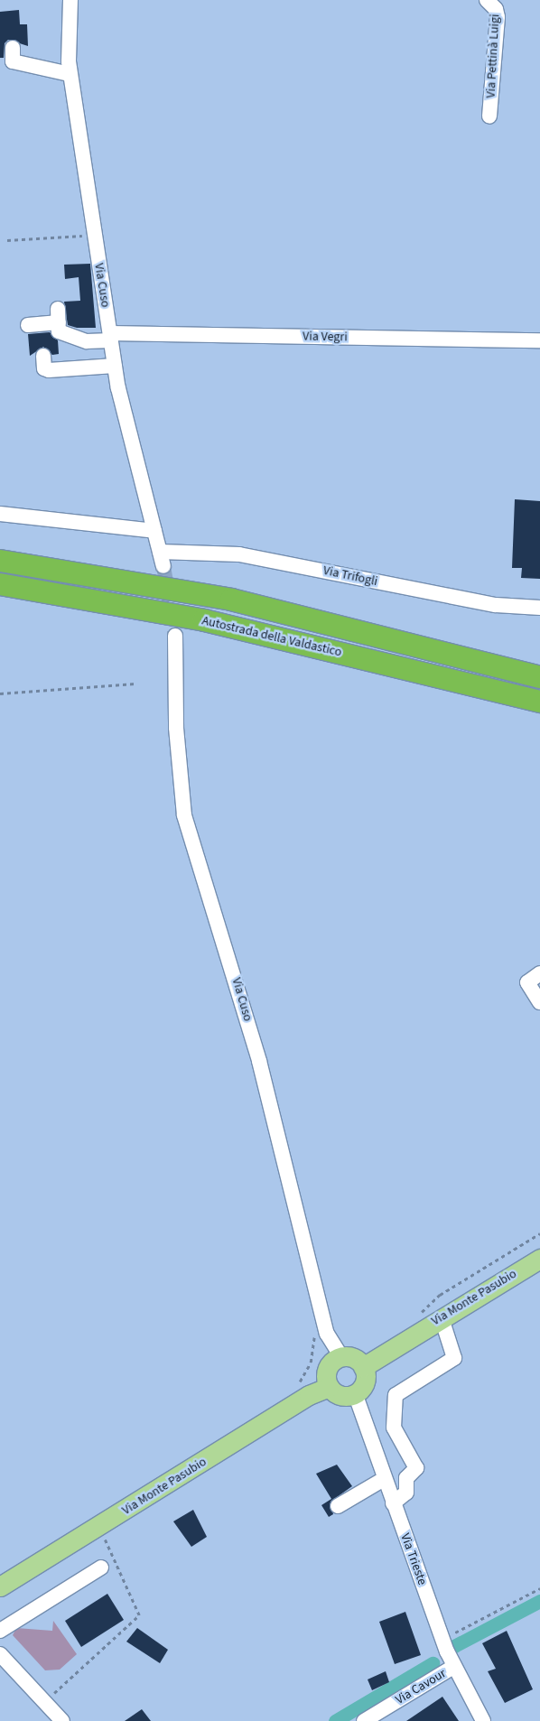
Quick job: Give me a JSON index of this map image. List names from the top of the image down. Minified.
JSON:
{"streets":{"highway":["Autostrada della Valdastico"],"main road":["Via Monte Pasubio"],"street":["Via Pettinà Luigi","Via Cuso","Via Vegri","Via Trifogli","Via Trieste","Via Cavour"]},"crossings":[["Via Cuso","Via Vegri"],["Via Cuso","Via Trifogli"],["Via Cuso","Via Monte Pasubio"],["Via Cuso","Via Trieste"],["Via Monte Pasubio","Via Trieste"],["Via Trieste","Via Cavour"]]}
